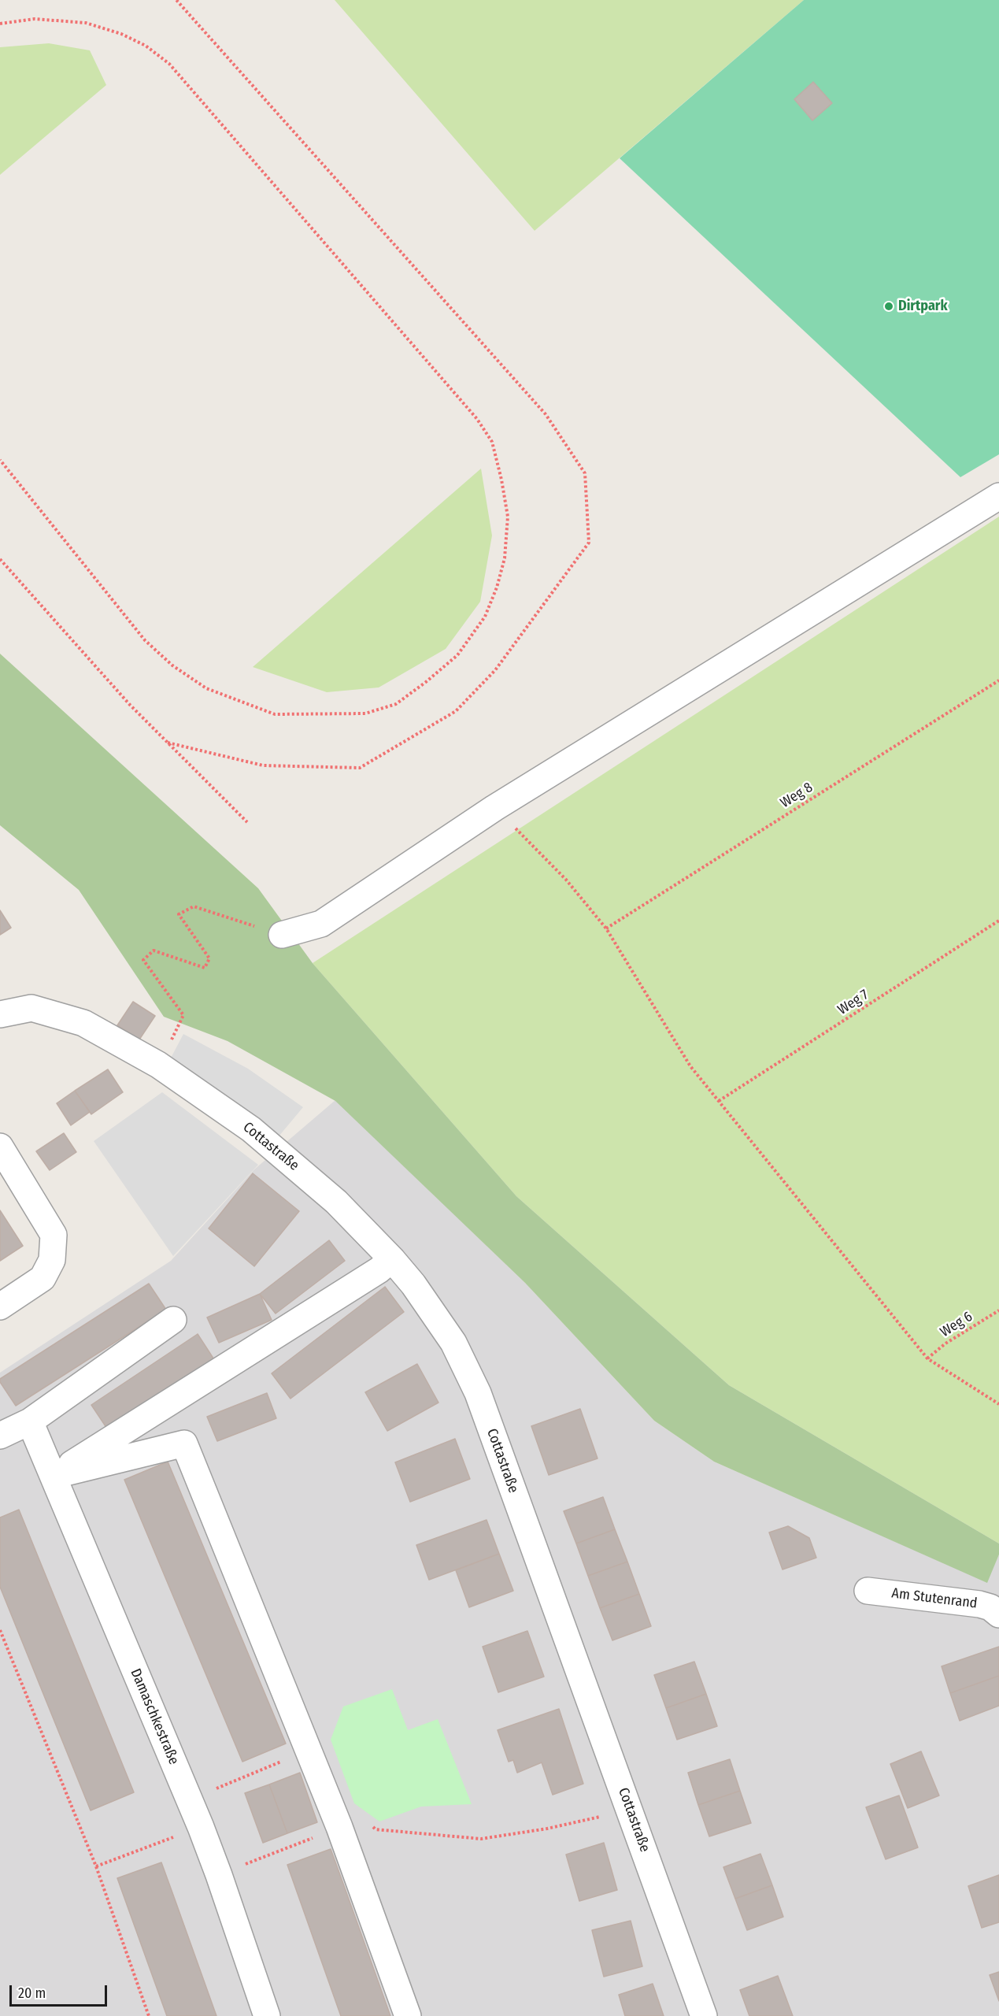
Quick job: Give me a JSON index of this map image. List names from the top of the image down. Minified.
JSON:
{"streets":{"street":["Cottastraße","Am Stutenrand","Damaschkestraße"],"path":["Weg 8","Weg 7","Weg 6"]},"places":["Dirtpark"],"scale_bar":"20 m"}
